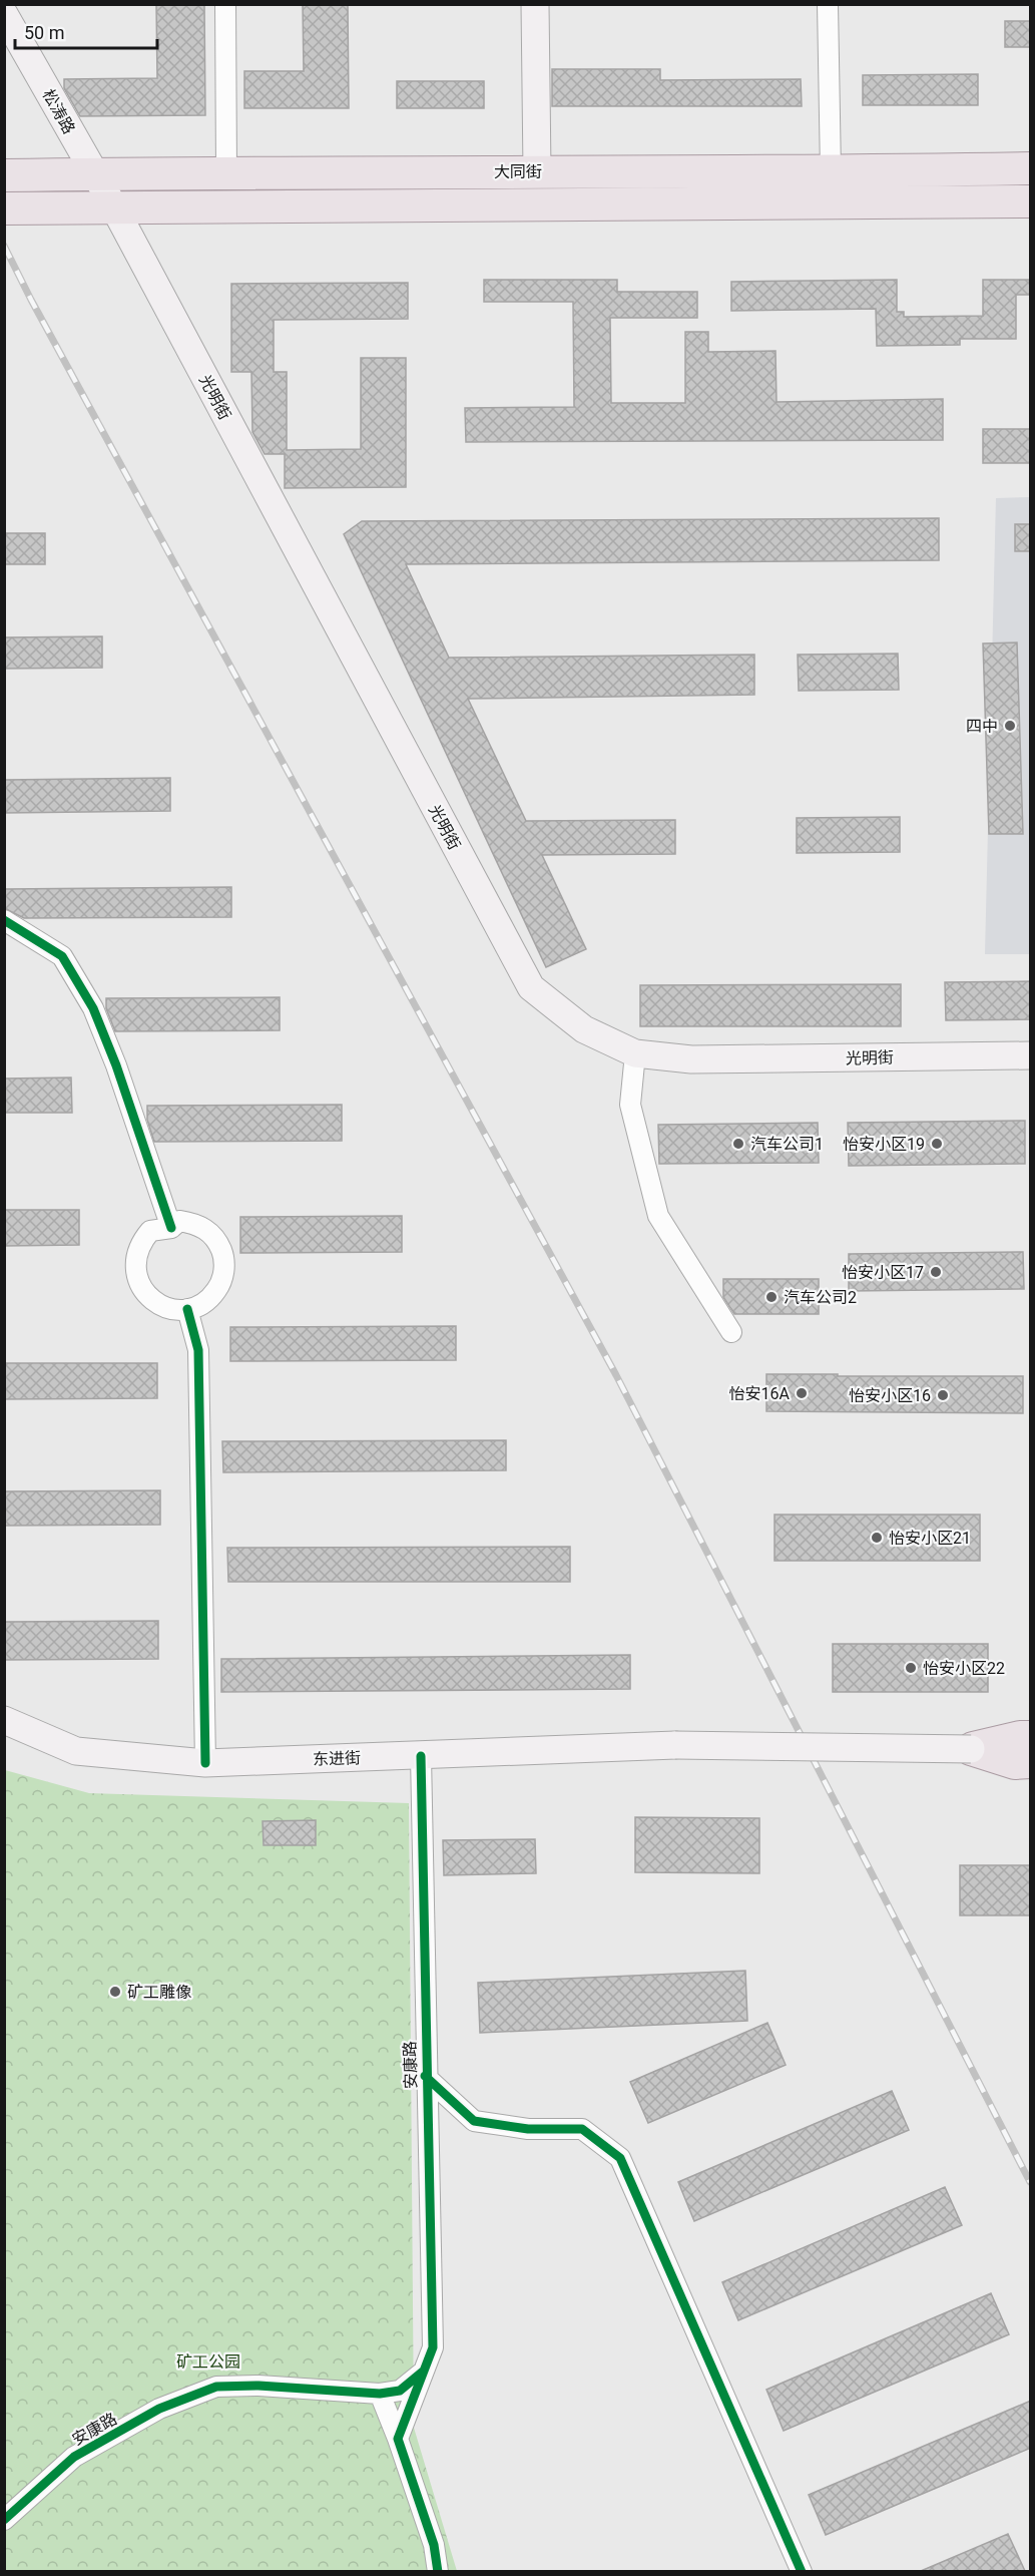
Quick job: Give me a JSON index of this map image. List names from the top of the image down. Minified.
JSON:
{"streets":{"main road":["松涛路","大同街","光明街","东进街"],"street":["安康路"]},"crossings":[["松涛路","大同街"],["松涛路","光明街"],["大同街","光明街"],["东进街","安康路"]],"parks":["矿工公园"],"places":["四中","汽车公司1","怡安小区19","怡安小区17","汽车公司2","怡安16A","怡安小区16","怡安小区21","怡安小区22","矿工雕像"],"scale_bar":"50 m"}
